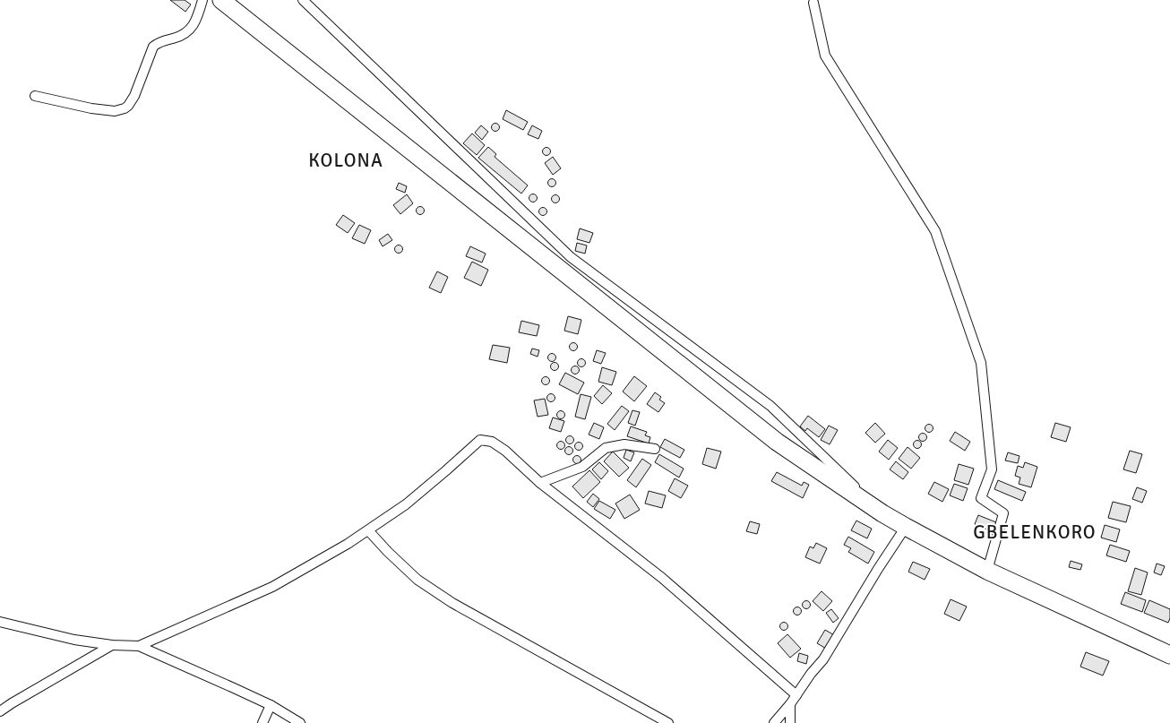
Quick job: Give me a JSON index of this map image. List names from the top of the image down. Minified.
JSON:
{"districts":["KOLONA","GBELENKORO"]}
